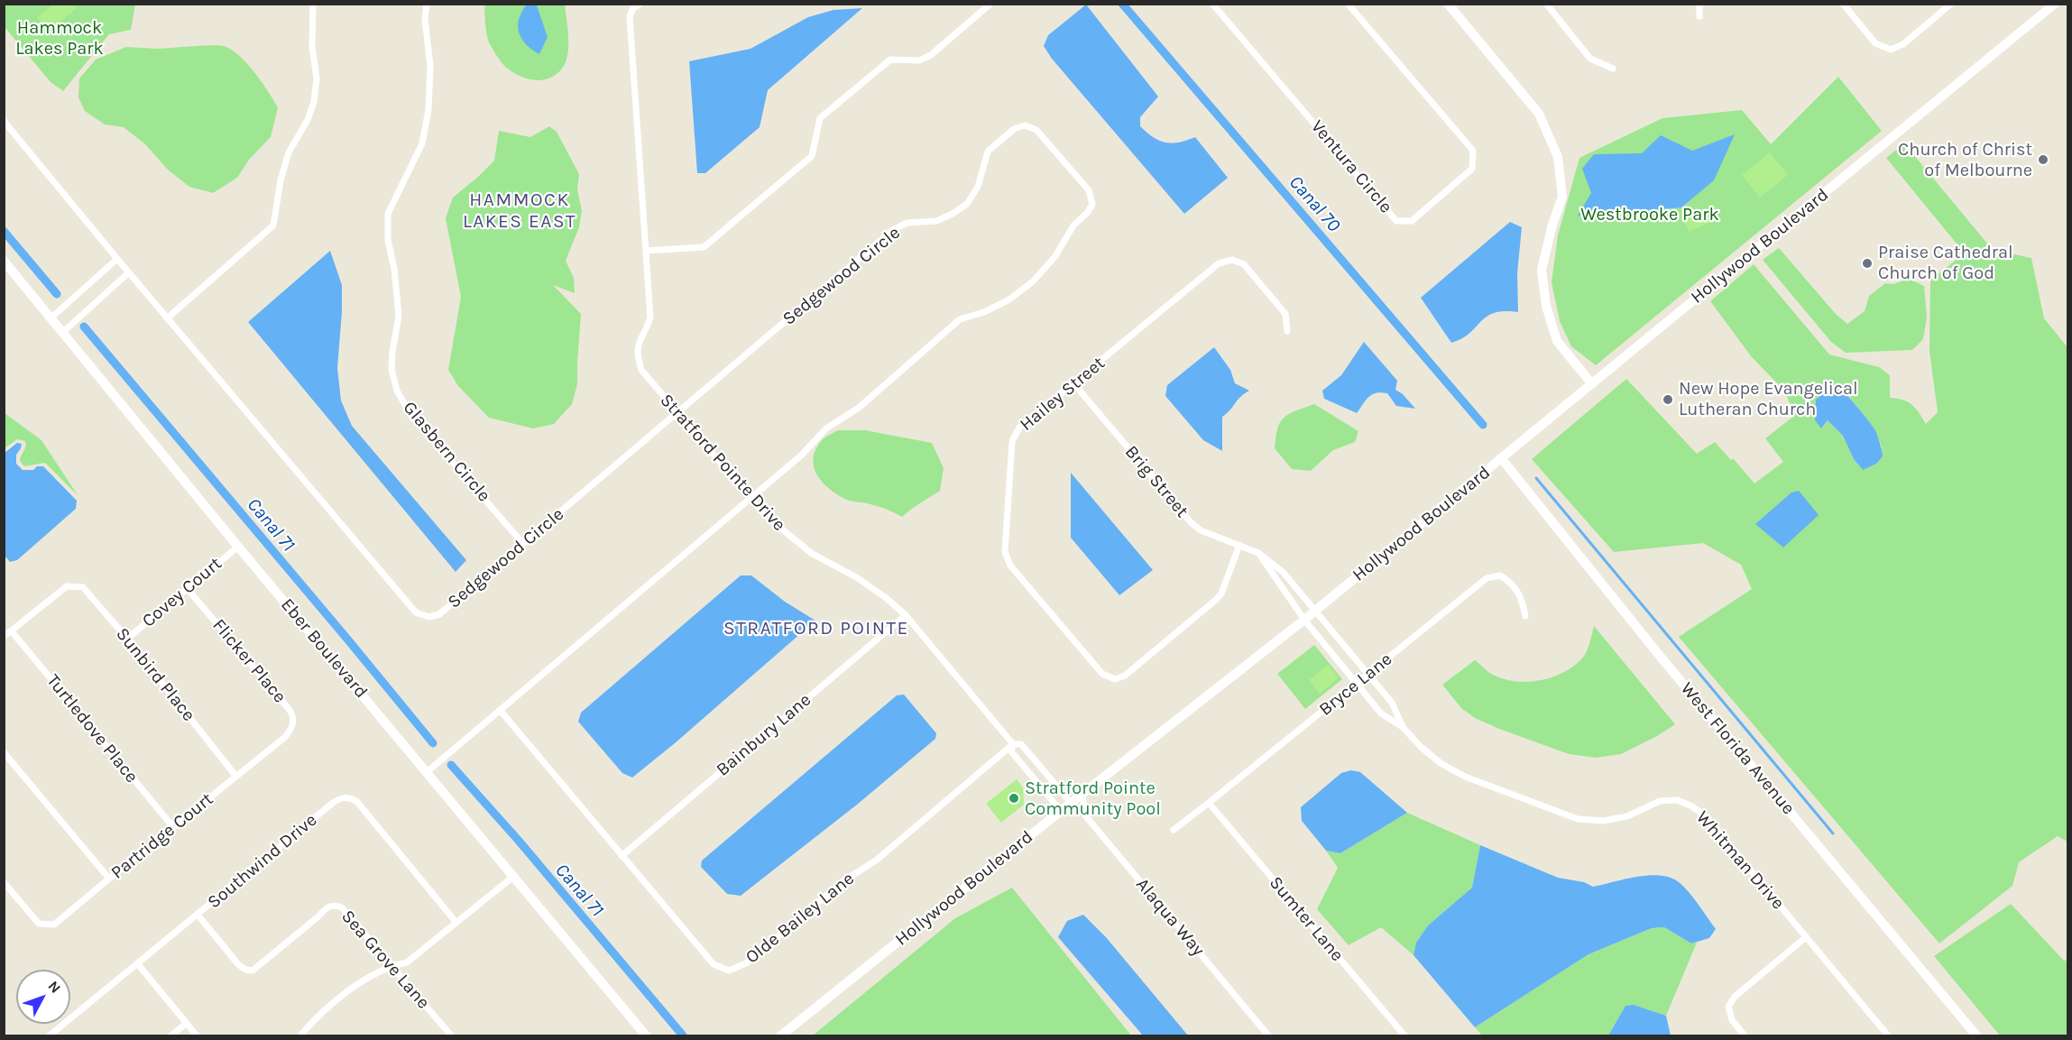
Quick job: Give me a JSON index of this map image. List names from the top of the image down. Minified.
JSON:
{"streets":{"street":["Ventura Circle","Hollywood Boulevard","Sedgewood Circle","Hailey Street","Glasbern Circle","Stratford Pointe Drive","Brig Street","Covey Court","Eber Boulevard","Flicker Place","Sunbird Place","Bryce Lane","Turtledove Place","Bainbury Lane","West Florida Avenue","Partridge Court","Whitman Drive","Southwind Drive","Alaqua Way","Olde Bailey Lane","Sumter Lane","Sea Grove Lane"]},"crossings":[["Hollywood Boulevard","Brig Street"],["Hollywood Boulevard","West Florida Avenue"],["Hollywood Boulevard","Whitman Drive"],["Hollywood Boulevard","Alaqua Way"],["Sedgewood Circle","Glasbern Circle"],["Sedgewood Circle","Stratford Pointe Drive"],["Sedgewood Circle","Eber Boulevard"],["Sedgewood Circle","Olde Bailey Lane"],["Hailey Street","Brig Street"],["Stratford Pointe Drive","Bainbury Lane"],["Stratford Pointe Drive","Olde Bailey Lane"],["Brig Street","Whitman Drive"],["Covey Court","Eber Boulevard"],["Covey Court","Flicker Place"],["Covey Court","Sunbird Place"],["Flicker Place","Partridge Court"],["Sunbird Place","Turtledove Place"],["Sunbird Place","Partridge Court"],["Bryce Lane","Whitman Drive"],["Bryce Lane","Sumter Lane"],["Turtledove Place","Partridge Court"],["Bainbury Lane","Olde Bailey Lane"],["Southwind Drive","Sea Grove Lane"]],"districts":["HAMMOCK LAKES EAST","STRATFORD POINTE"],"water":["Canal 70","Canal 71"],"parks":["Hammock Lakes Park","Westbrooke Park"],"places":["Church of Christ of Melbourne","Praise Cathedral Church of God","New Hope Evangelical Lutheran Church","Stratford Pointe Community Pool"],"north":"top right"}
